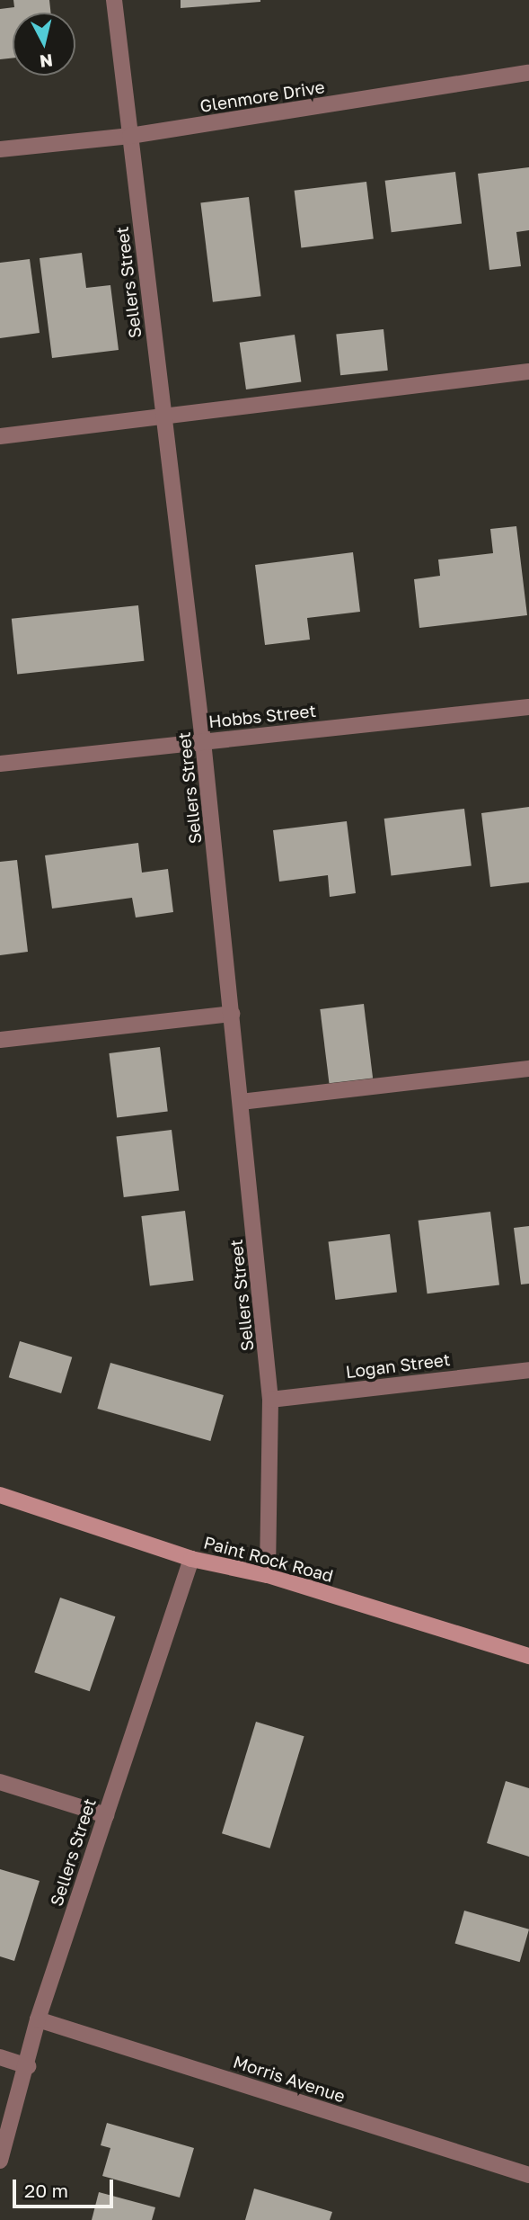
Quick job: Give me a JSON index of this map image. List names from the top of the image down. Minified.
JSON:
{"streets":{"main road":["Paint Rock Road"],"street":["Glenmore Drive","Sellers Street","Hobbs Street","Logan Street","Morris Avenue"]},"crossings":[["Glenmore Drive","Sellers Street"],["Sellers Street","Hobbs Street"],["Sellers Street","Logan Street"],["Sellers Street","Paint Rock Road"],["Sellers Street","Morris Avenue"]],"scale_bar":"20 m","north":"bottom"}
